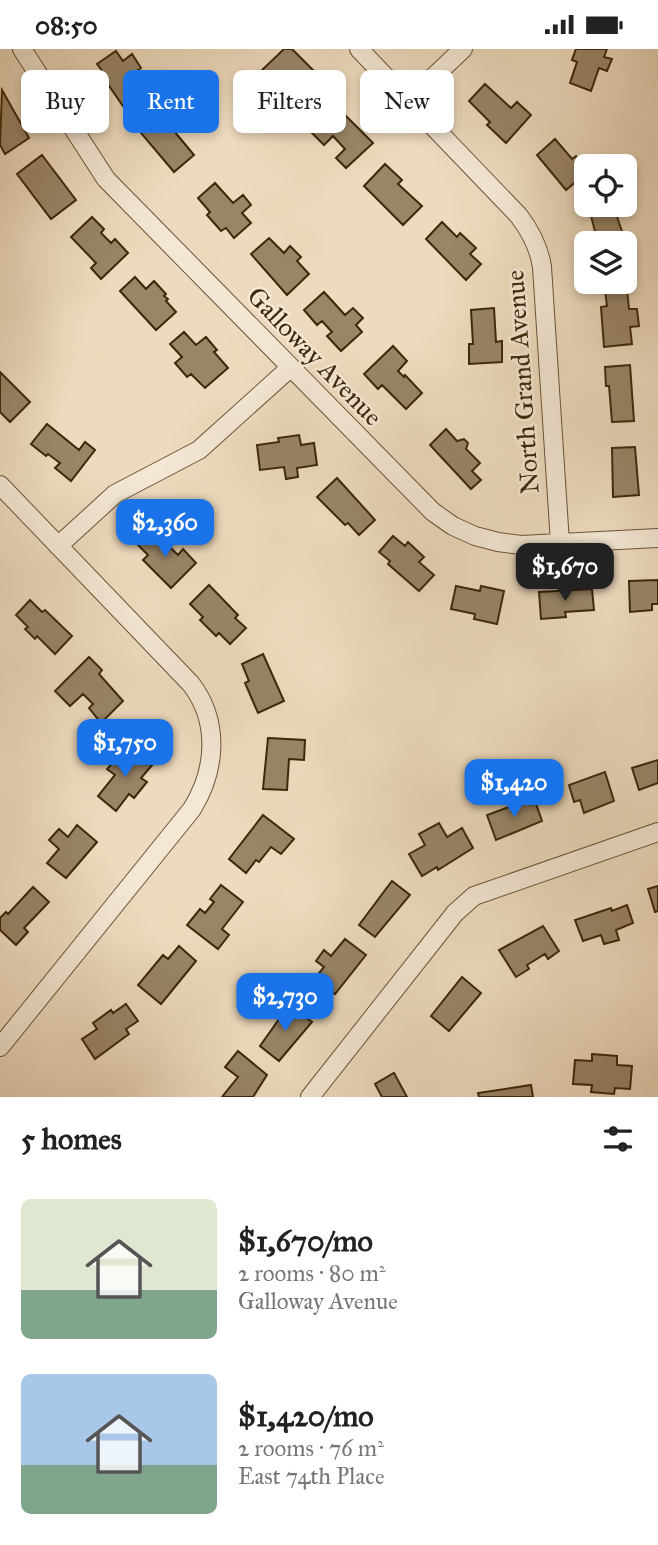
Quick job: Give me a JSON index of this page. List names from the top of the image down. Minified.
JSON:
{"streets":{"street":["Galloway Avenue","North Grand Avenue"]},"crossings":[["Galloway Avenue","North Grand Avenue"]],"page":{"status":"08:50","chip":["Buy","Rent","Filters","New"],"price":["$2,360","$1,670","$1,750","$1,420","$2,730"],"heading":"5 homes","list":[{"name":"$1,670/mo","note":"2 rooms · 80 m² · Galloway Avenue"},{"name":"$1,420/mo","note":"2 rooms · 76 m² · East 74th Place"}]}}
